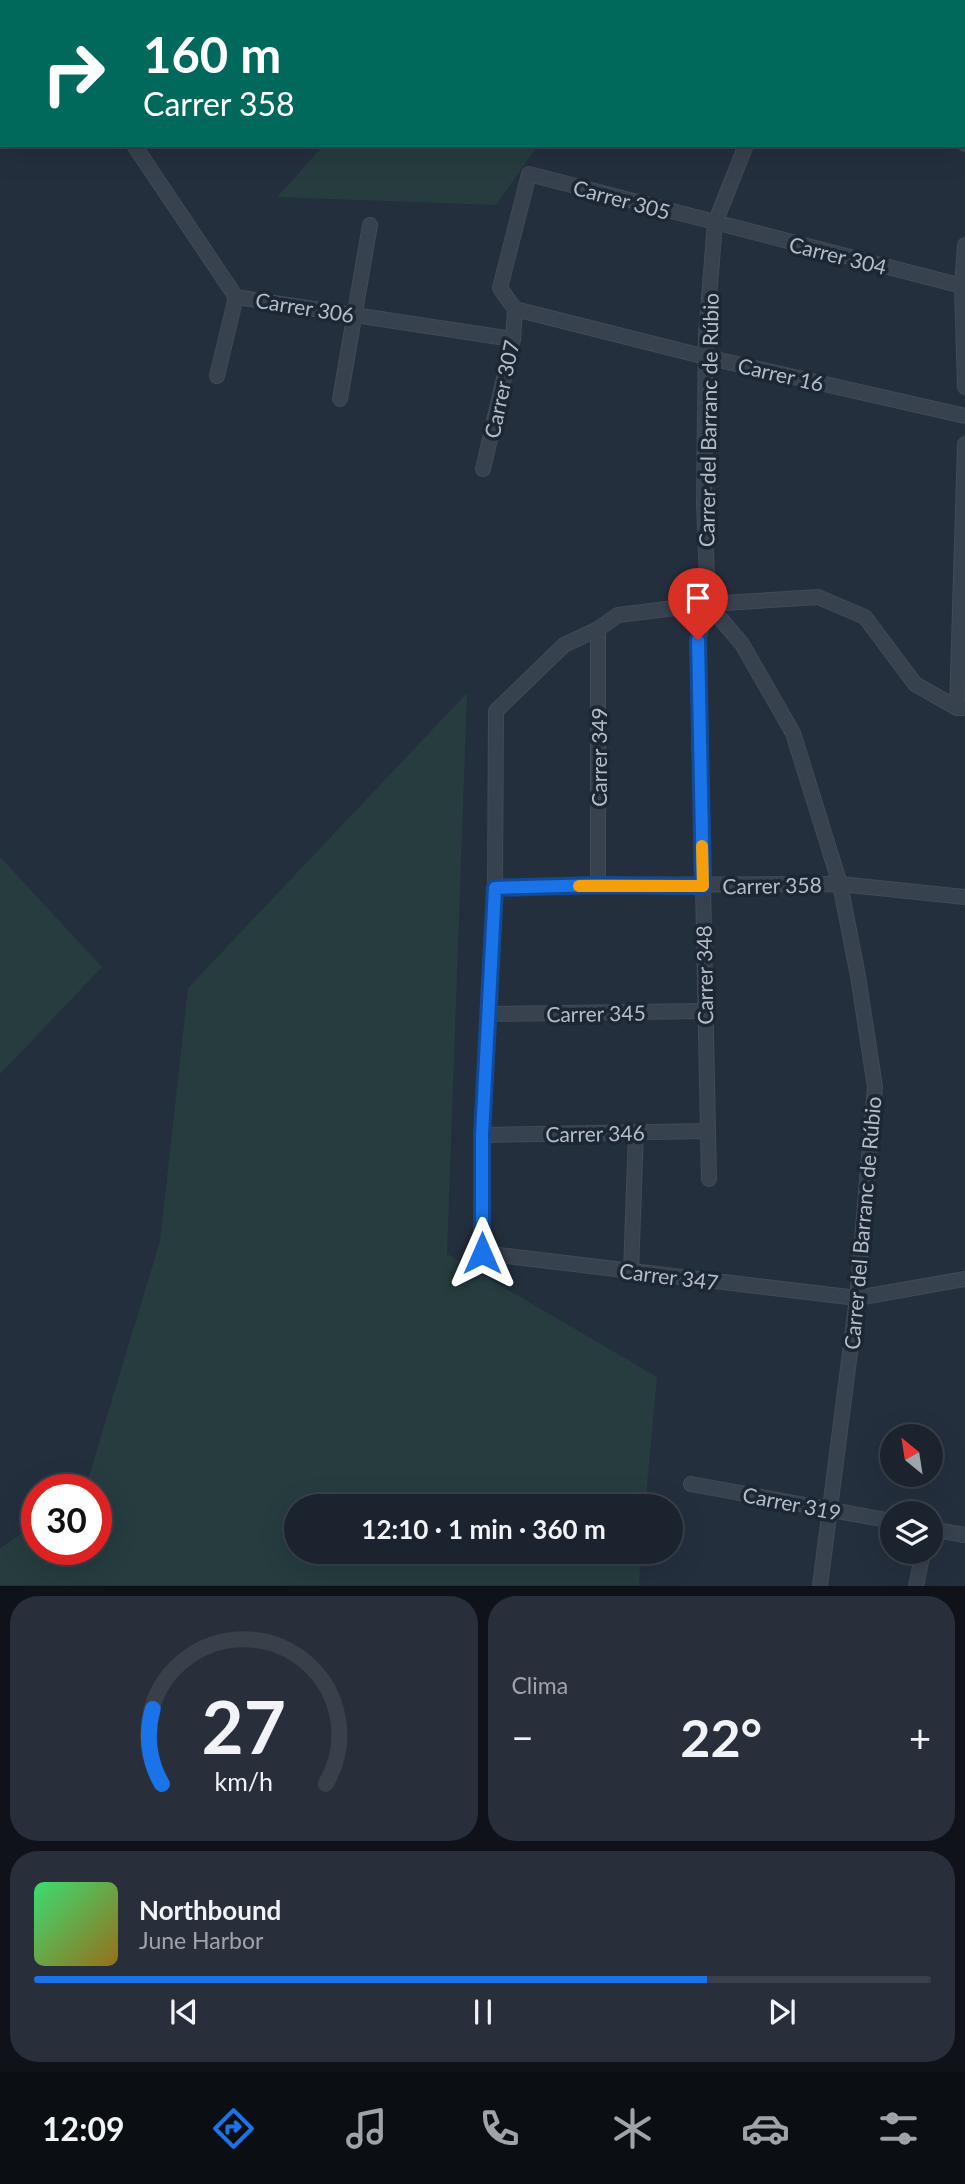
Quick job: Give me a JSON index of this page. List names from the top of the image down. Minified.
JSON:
{"streets":{"street":["Carrer 305","Carrer 304","Carrer 306","Carrer 16","Carrer 307","Carrer del Barranc de Rúbio","Carrer 349","Carrer 358","Carrer 348","Carrer 345","Carrer 346","Carrer 347","Carrer 319"]},"crossings":[["Carrer 305","Carrer 304"],["Carrer 305","Carrer 16"],["Carrer 305","Carrer 307"],["Carrer 305","Carrer del Barranc de Rúbio"],["Carrer 304","Carrer del Barranc de Rúbio"],["Carrer 306","Carrer 307"],["Carrer 16","Carrer 307"],["Carrer 16","Carrer del Barranc de Rúbio"],["Carrer del Barranc de Rúbio","Carrer 358"],["Carrer del Barranc de Rúbio","Carrer 348"],["Carrer del Barranc de Rúbio","Carrer 347"],["Carrer del Barranc de Rúbio","Carrer 319"],["Carrer 349","Carrer 358"],["Carrer 358","Carrer 348"],["Carrer 348","Carrer 345"],["Carrer 348","Carrer 346"],["Carrer 346","Carrer 347"]],"north":"top left","page":{"turn":["160 m","Carrer 358"],"limit":"30","trip":"12:10 · 1 min · 360 m","tile":"Clima","heat":["−","22°","+"],"song":["Northbound","June Harbor"],"tabs":"12:09","gauge":["27","km/h"]}}
